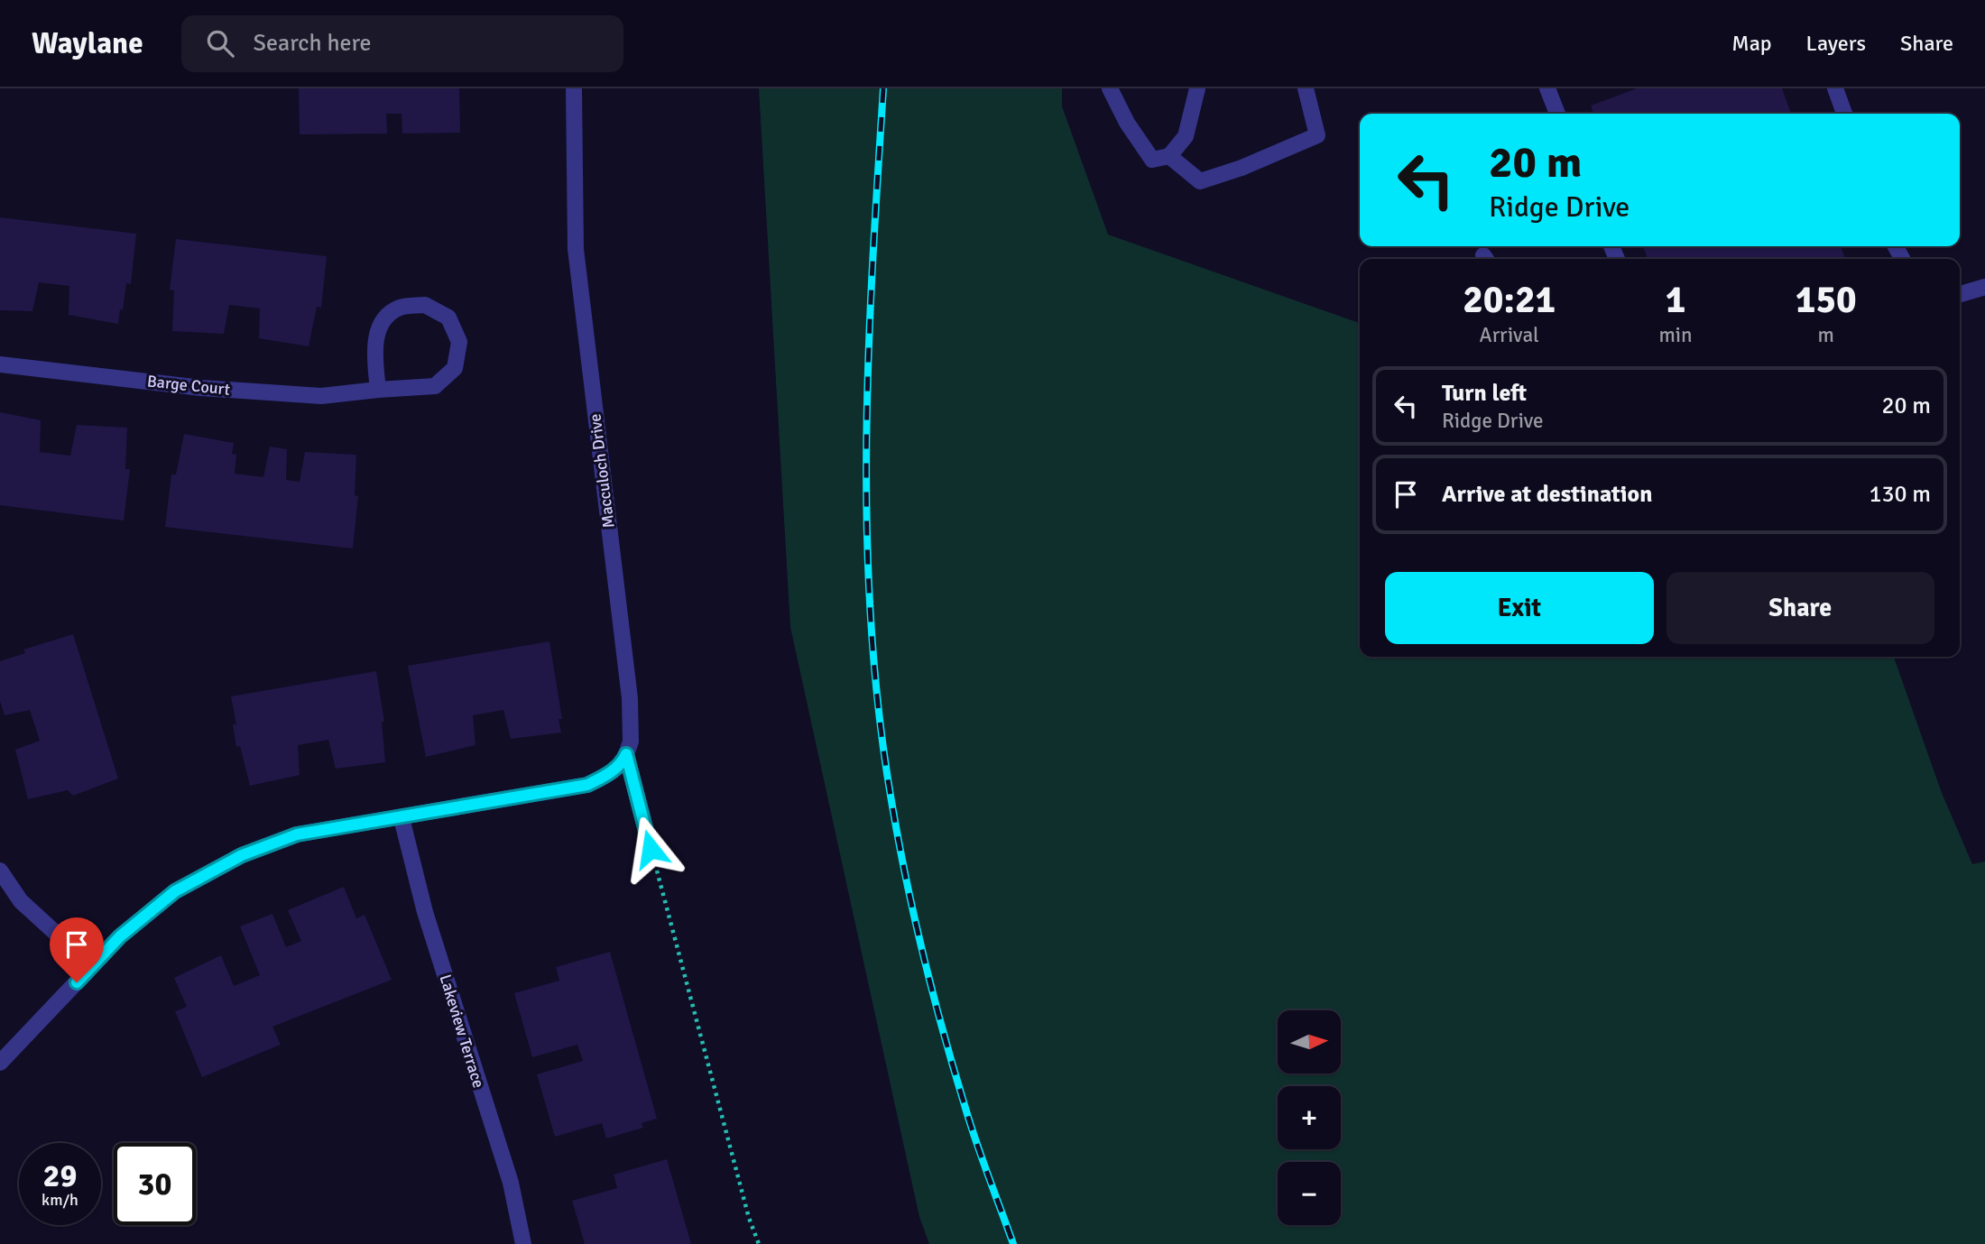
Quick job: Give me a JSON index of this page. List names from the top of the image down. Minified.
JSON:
{"streets":{"street":["Barge Court","Macculoch Drive","Lakeview Terrace"]},"north":"right","page":{"header":"Waylane","search":"Search here","nav":["Map","Layers","Share"],"turn":["20 m","Ridge Drive"],"eta":["20:21","Arrival","1","min","150","m"],"list":[{"name":"Turn left","note":"Ridge Drive","value":"20 m"},{"name":"Arrive at destination","value":"130 m"}],"buttons":["Exit","Share"],"map_buttons":["+","−"],"speed":"29 km/h","limit":"30"}}
